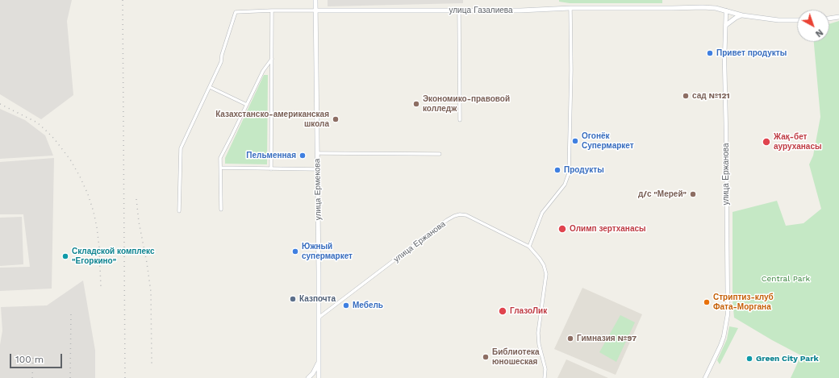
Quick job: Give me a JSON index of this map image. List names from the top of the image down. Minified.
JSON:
{"streets":{"main road":["улица Газалиева","улица Ермекова"],"street":["улица Ержанова"]},"crossings":[["улица Газалиева","улица Ержанова"],["улица Газалиева","улица Ермекова"],["улица Ержанова","улица Ермекова"]],"parks":["Central Park"],"places":["Привет продукты","сад №121","Экономико-правовой колледж","Казахстанско-американская школа","Огонёк Супермаркет","Жақ-бет ауруханасы","Пельменная","Продукты","д/с \"Мерей\"","Олимп зертханасы","Южный супермаркет","Складской комплекс \"Егоркино\"","Казпочта","Стриптиз-клуб Фата-Моргана","Мебель","ГлазоЛик","Гимназия №97","Библиотека юношеская","Green City Park"],"scale_bar":"100 m","north":"bottom right"}
